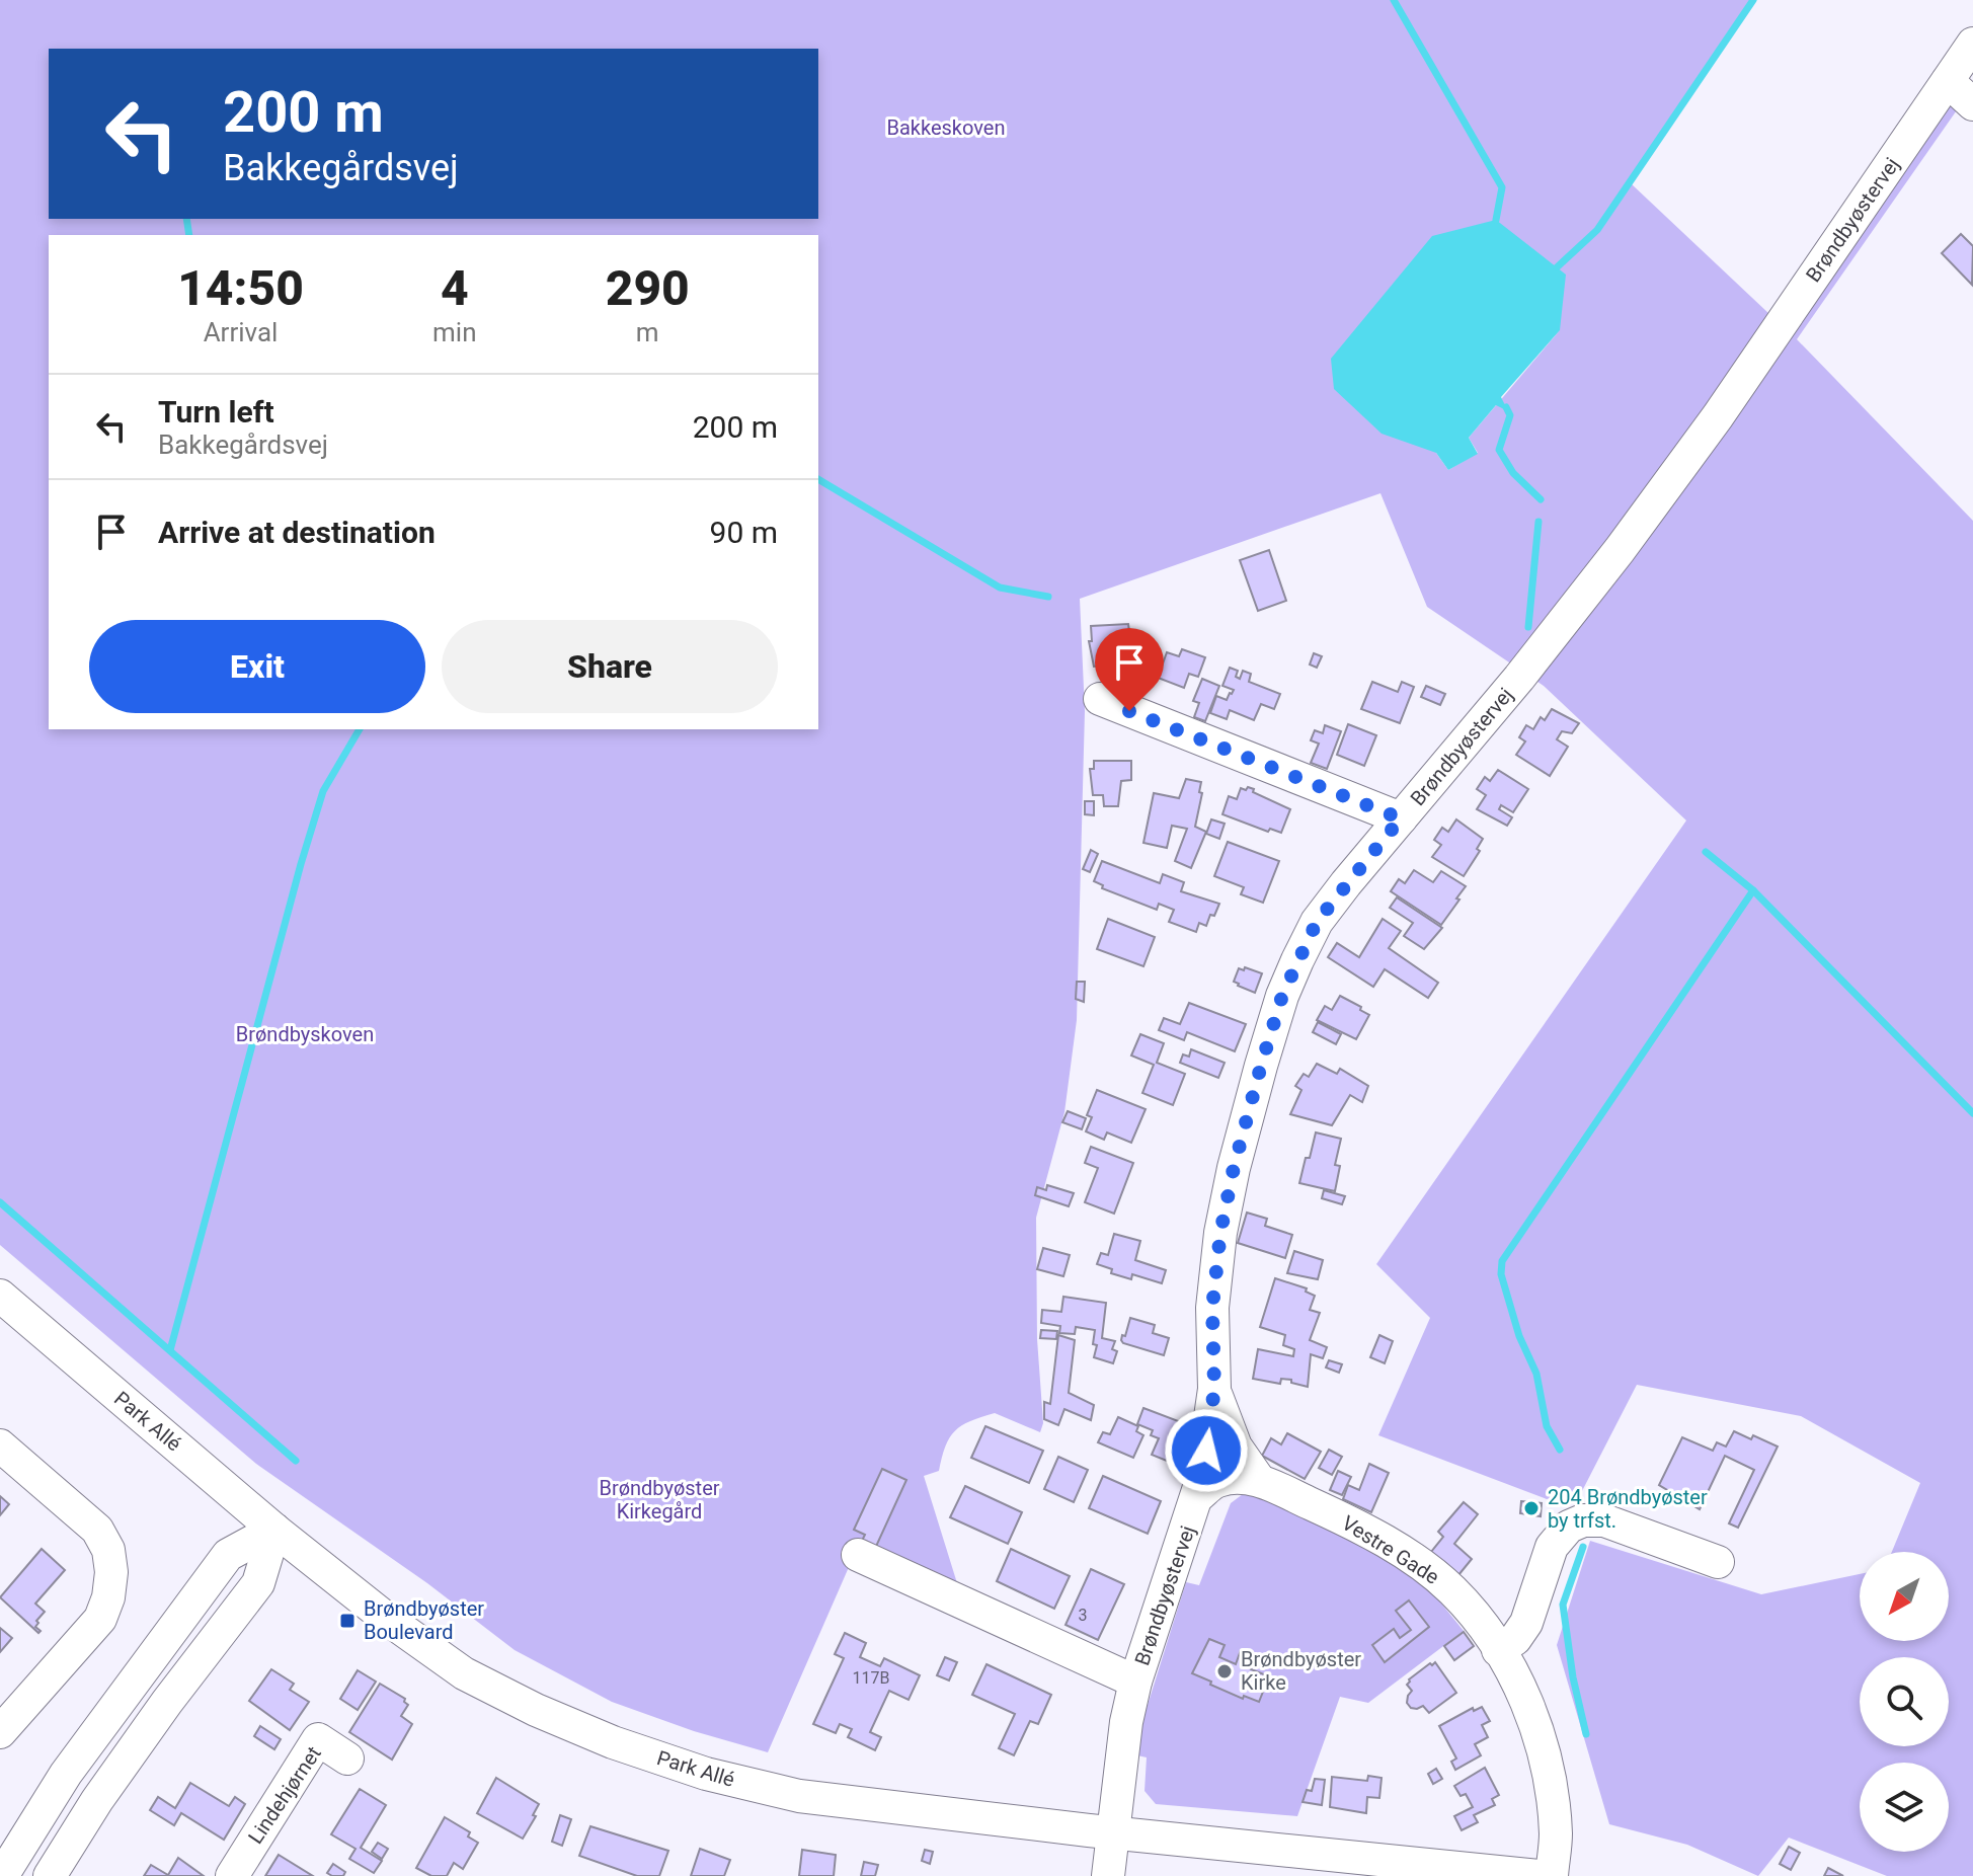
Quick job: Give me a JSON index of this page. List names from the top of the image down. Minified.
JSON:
{"streets":{"street":["Brøndbyøstervej","Park Allé","Vestre Gade","Lindehjørnet"]},"crossings":[["Brøndbyøstervej","Park Allé"],["Brøndbyøstervej","Vestre Gade"]],"parks":["Bakkeskoven","Brøndbyskoven","Brøndbyøster Kirkegård"],"places":{"other":["204 Brøndbyøster by trfst.","Brøndbyøster Kirke"],"transit":["Brøndbyøster Boulevard"]},"house_numbers":["3","117B"],"north":"bottom left","page":{"turn":["200 m","Bakkegårdsvej"],"eta":["14:50","Arrival","4","min","290","m"],"list":[{"name":"Turn left","note":"Bakkegårdsvej","value":"200 m"},{"name":"Arrive at destination","value":"90 m"}],"buttons":["Exit","Share"]}}
